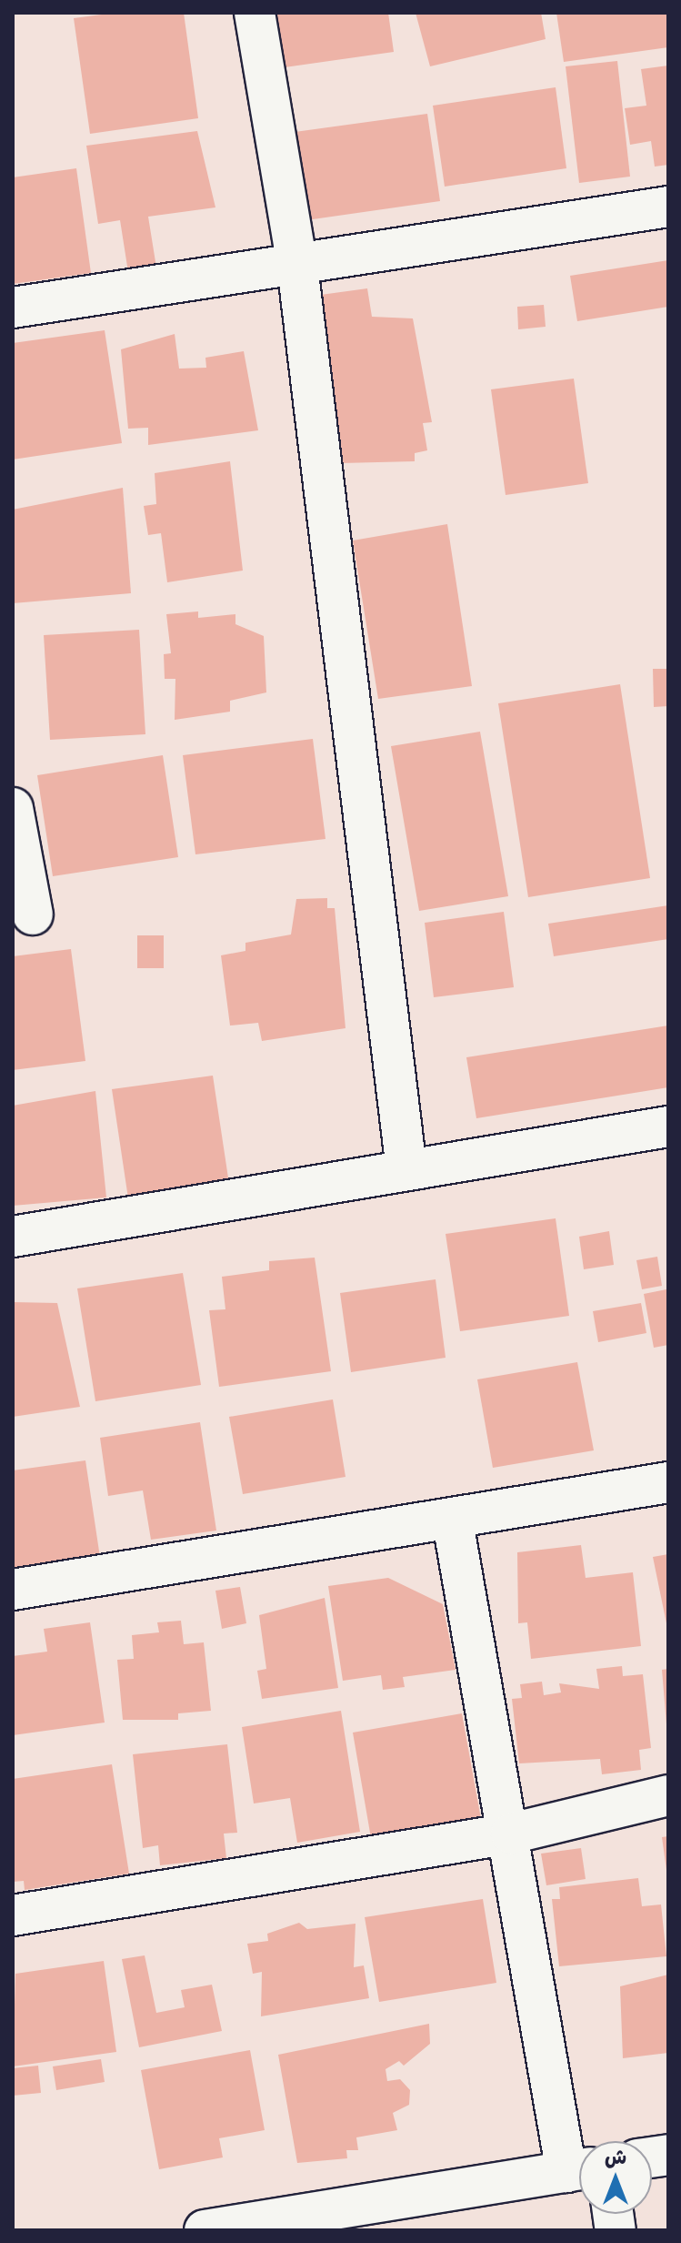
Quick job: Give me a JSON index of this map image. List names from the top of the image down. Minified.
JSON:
{"north":"top"}
